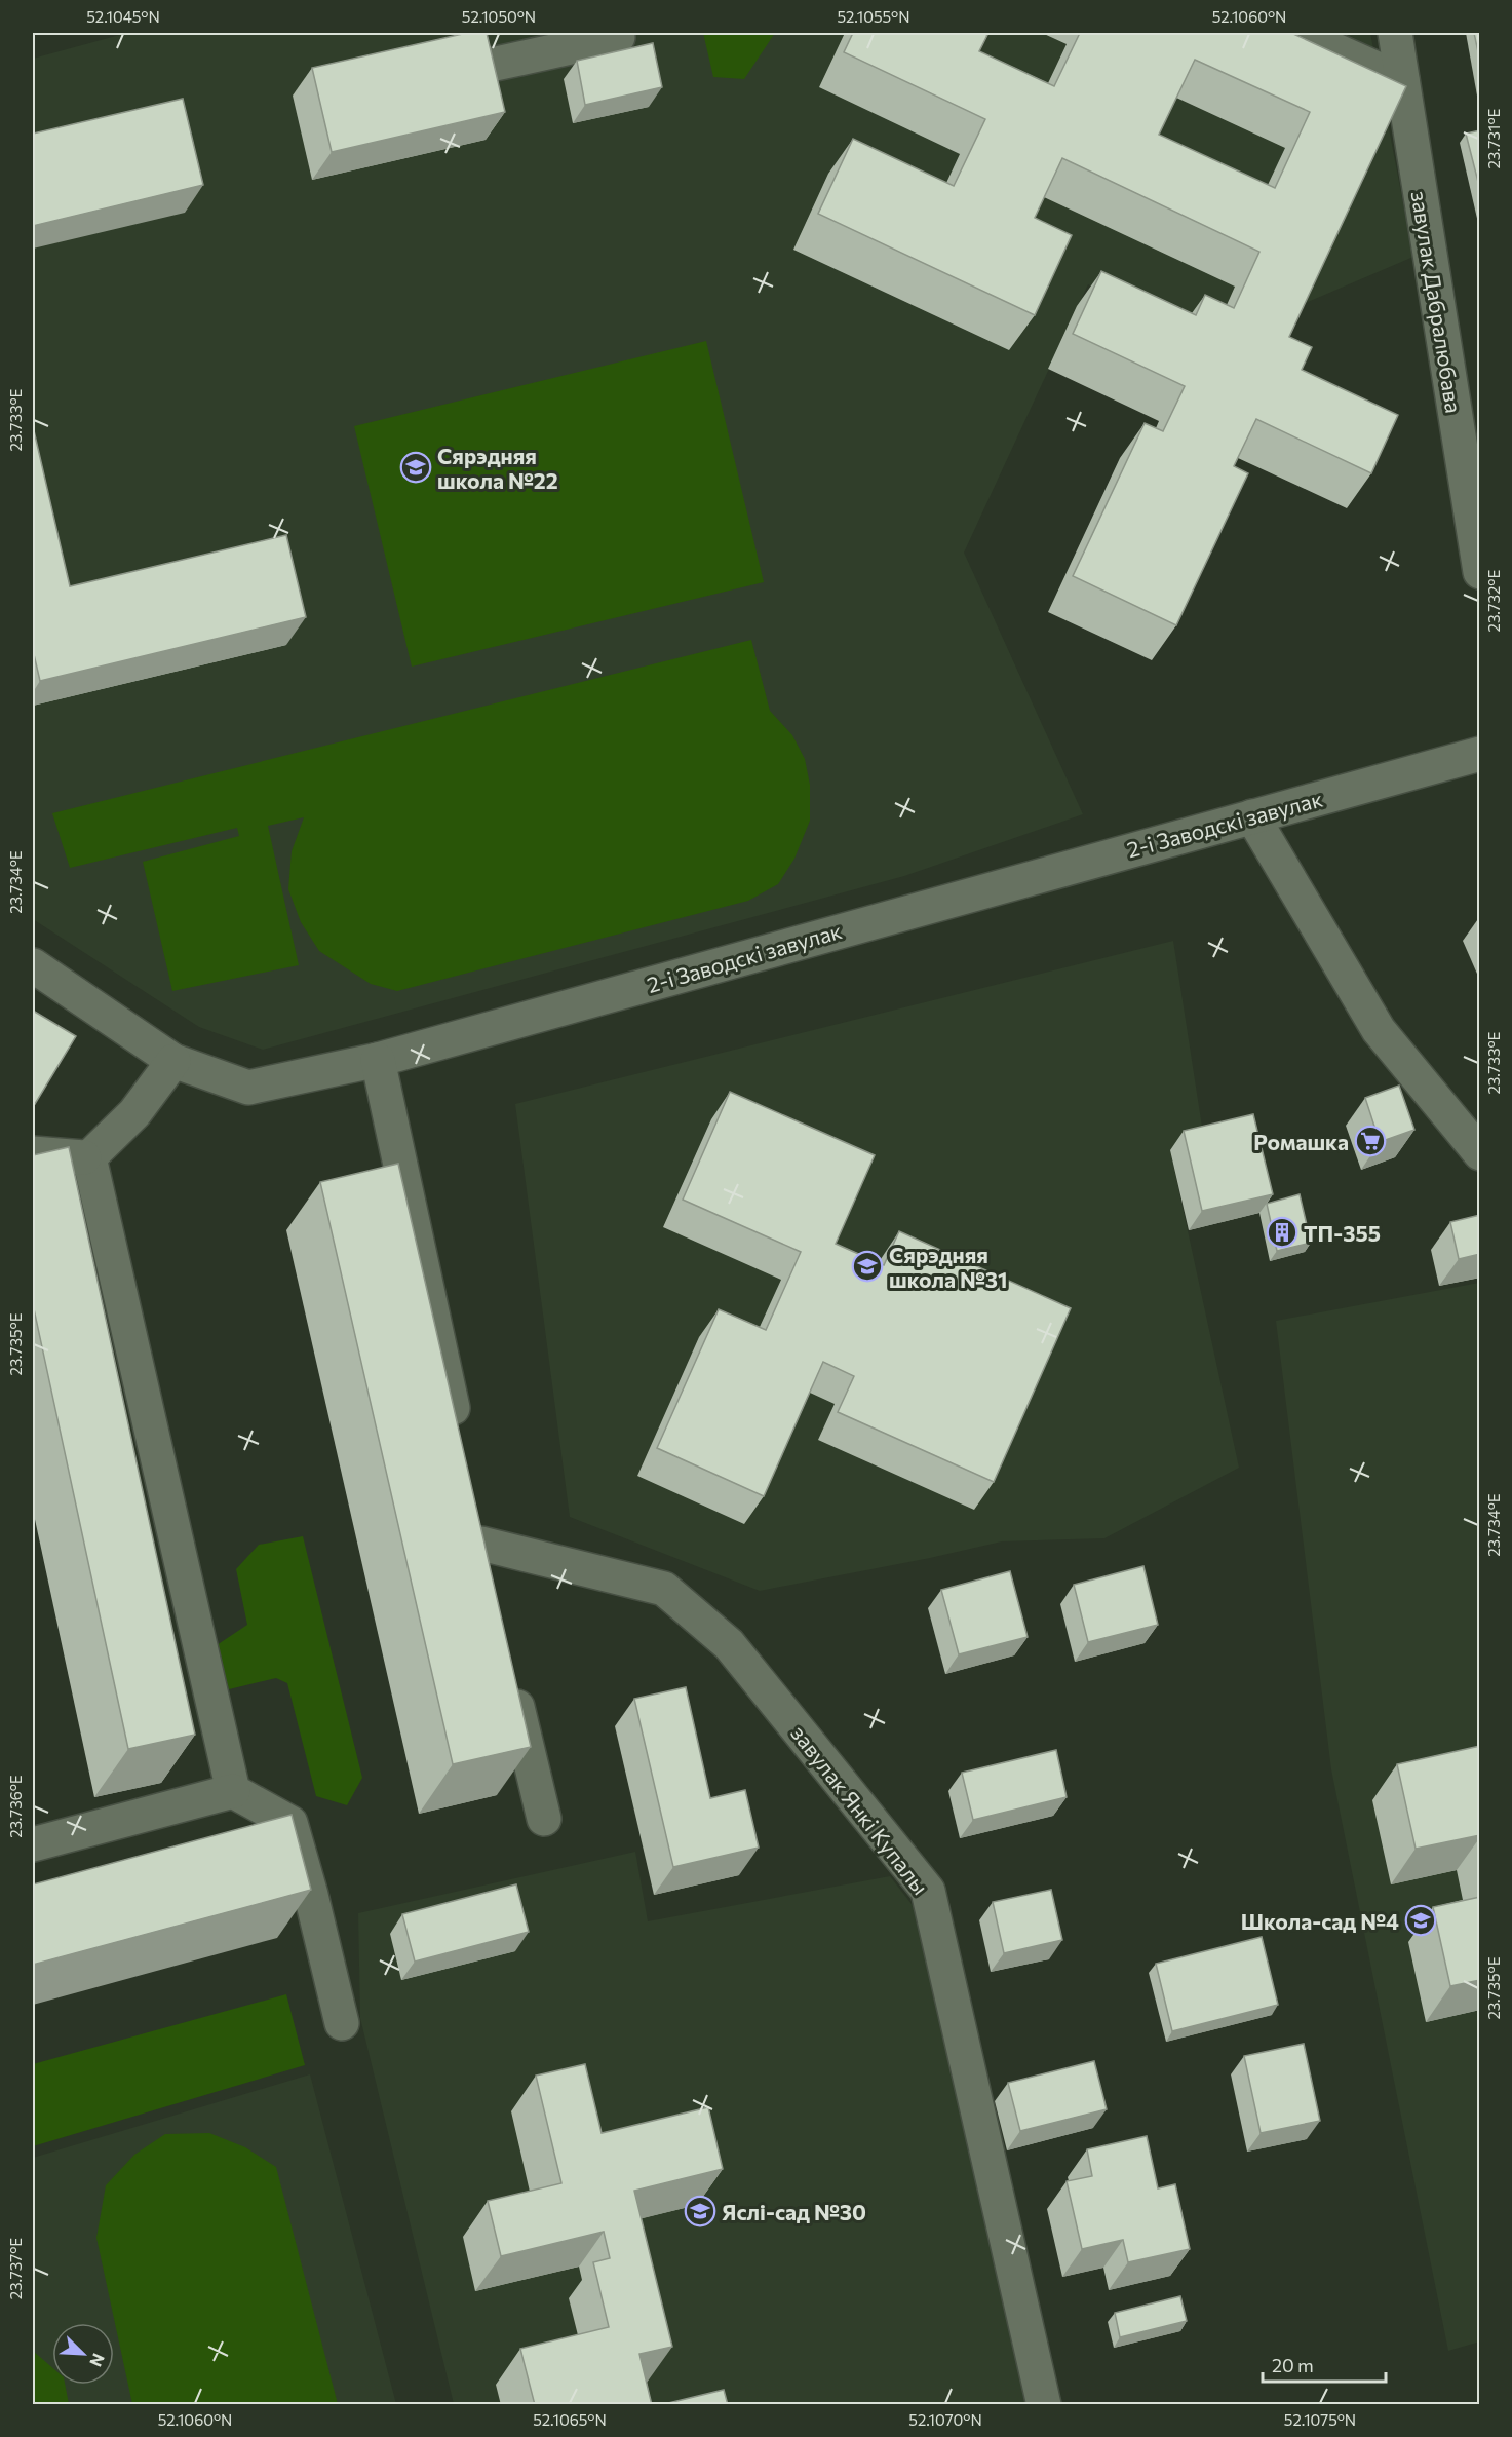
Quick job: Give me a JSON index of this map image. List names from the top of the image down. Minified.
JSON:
{"streets":{"street":["завулак Дабралюбава","2-і Заводскі завулак","завулак Янкі Купалы"]},"places":{"school or university":["Сярэдняя школа №22","Сярэдняя школа №31","Школа-сад №4","Яслі-сад №30"],"supermarket":["Ромашка"],"building":["ТП-355"]},"scale_bar":"20 m","north":"bottom right","coordinates":["52.1045°N","52.1050°N","52.1055°N","52.1060°N","23.731°E","23.733°E","23.732°E","23.734°E","23.735°E","23.736°E","23.737°E","52.1065°N","52.1070°N","52.1075°N"]}
